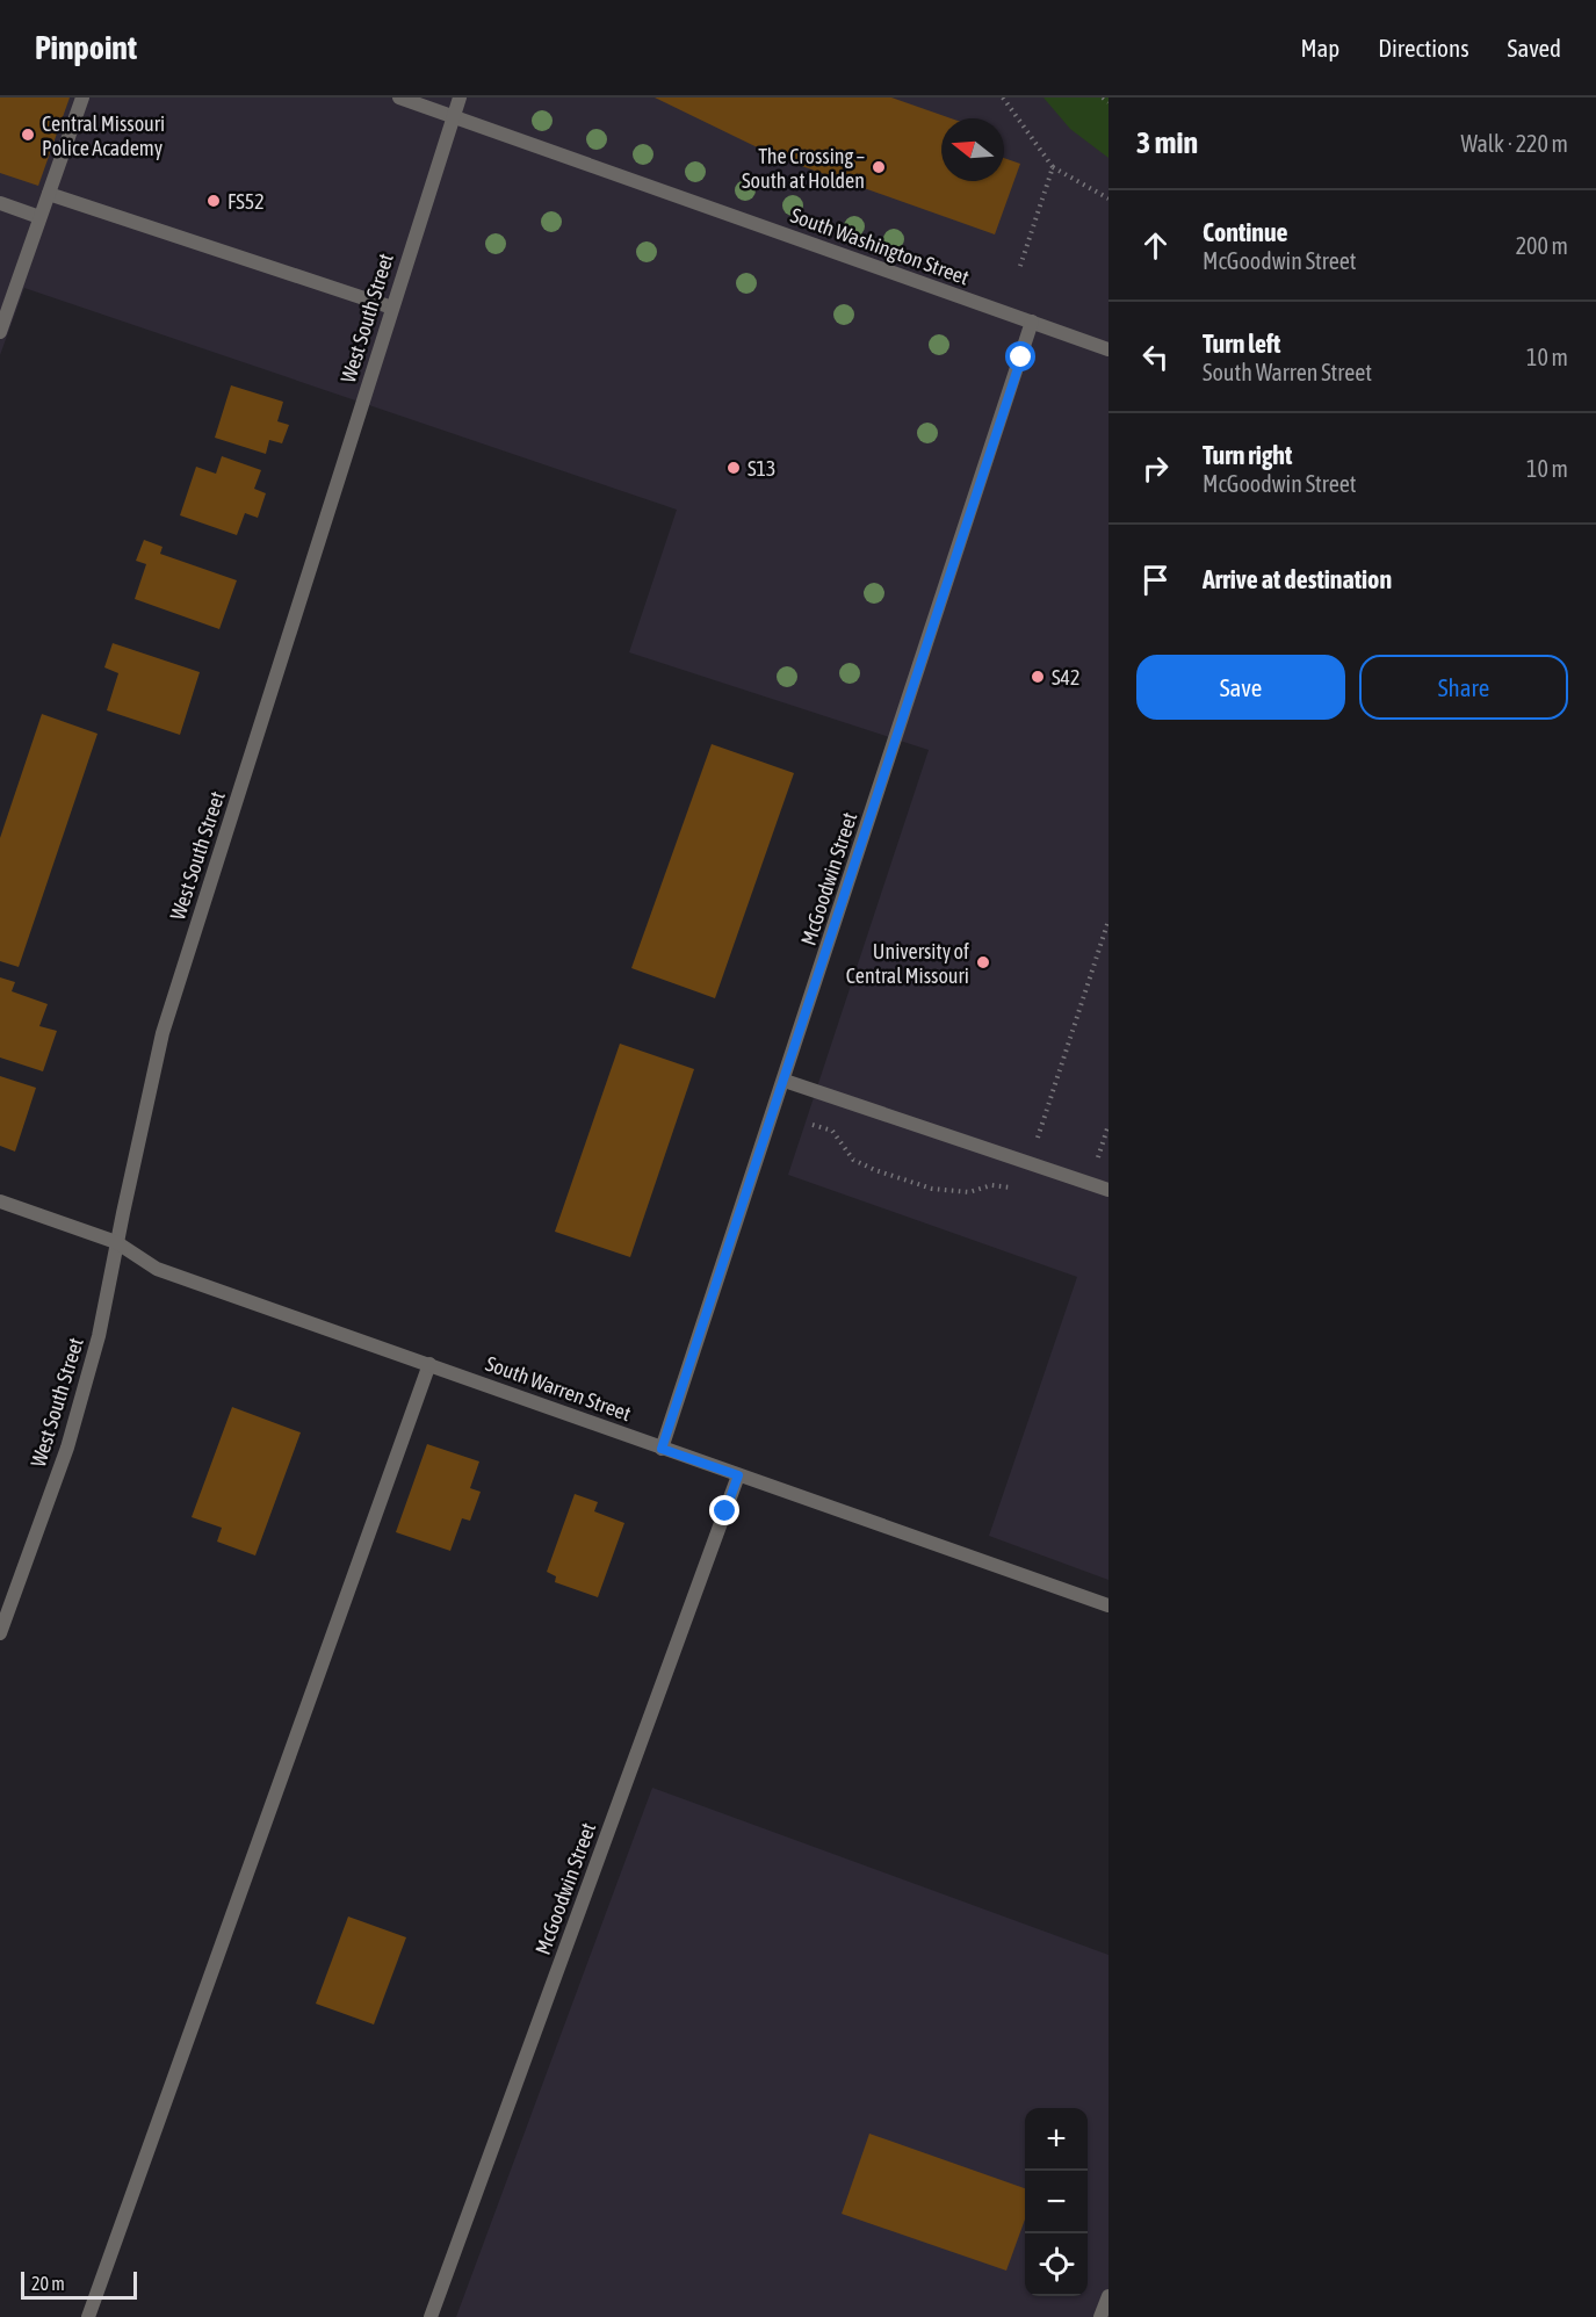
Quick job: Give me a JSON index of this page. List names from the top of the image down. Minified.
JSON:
{"streets":{"street":["South Washington Street","West South Street","McGoodwin Street","South Warren Street"]},"crossings":[["South Washington Street","West South Street"],["South Washington Street","McGoodwin Street"],["West South Street","South Warren Street"],["McGoodwin Street","South Warren Street"]],"places":["Central Missouri Police Academy","The Crossing – South at Holden","FS52","S13","S42","University of Central Missouri"],"scale_bar":"20 m","north":"left","page":{"header":"Pinpoint","nav":["Map","Directions","Saved"],"heading":["3 min","Walk · 220 m"],"list":[["Continue","McGoodwin Street","200 m"],["Turn left","South Warren Street","10 m"],["Turn right","McGoodwin Street","10 m"],"Arrive at destination"],"buttons":["Save","Share"],"map_buttons":["+","−"],"scale":"20 m"}}
